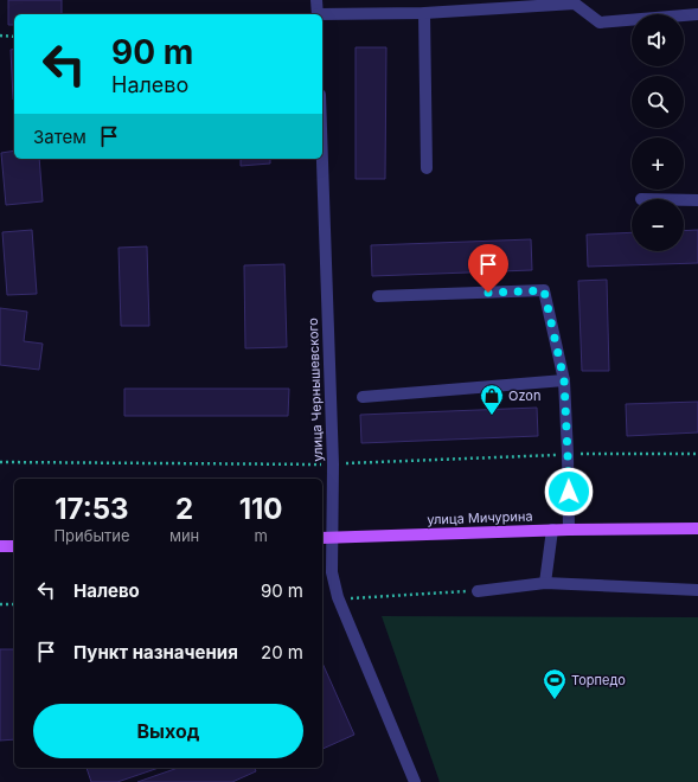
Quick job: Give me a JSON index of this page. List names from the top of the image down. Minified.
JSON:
{"streets":{"main road":["улица Мичурина"],"street":["улица Чернышевского"]},"crossings":[["улица Чернышевского","улица Мичурина"]],"places":{"shop":["Ozon"],"sports":["Торпедо"]},"page":{"map_buttons":["+","−"],"turn":["90 m","Налево"],"then":"Затем","eta":["17:53","Прибытие","2","мин","110","m"],"list":[{"name":"Налево","value":"90 m"},{"name":"Пункт назначения","value":"20 m"}],"buttons":"Выход"}}
